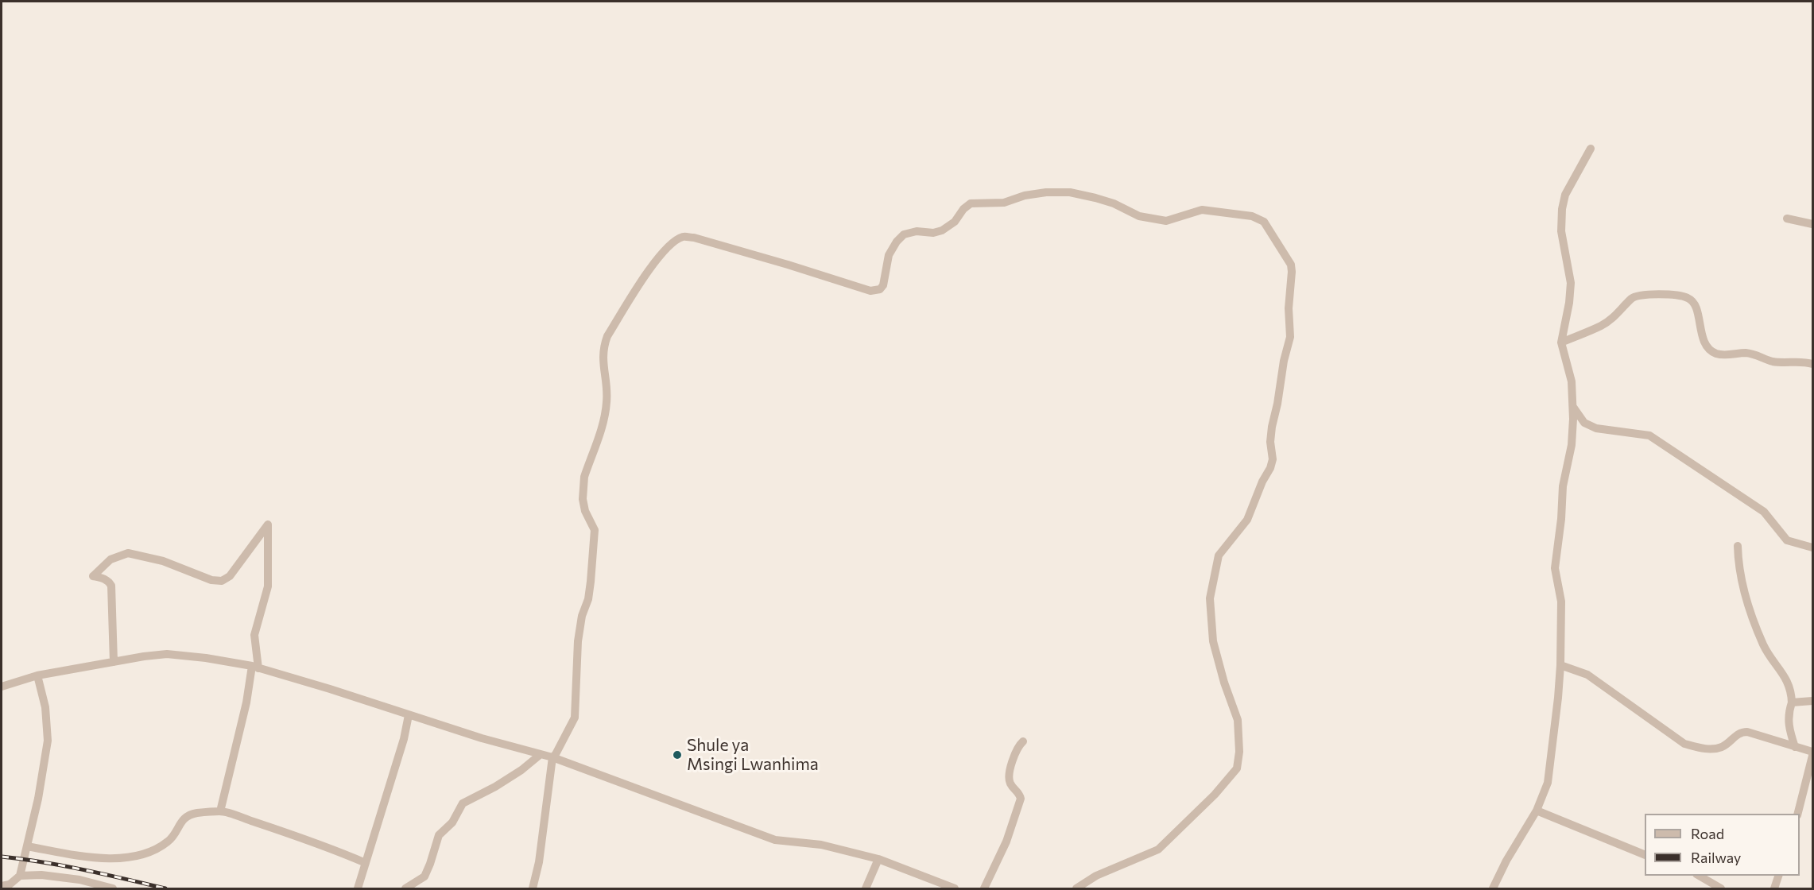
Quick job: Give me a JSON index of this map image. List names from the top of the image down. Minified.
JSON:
{"places":["Shule ya Msingi Lwanhima"],"legend":["Road","Railway"]}
